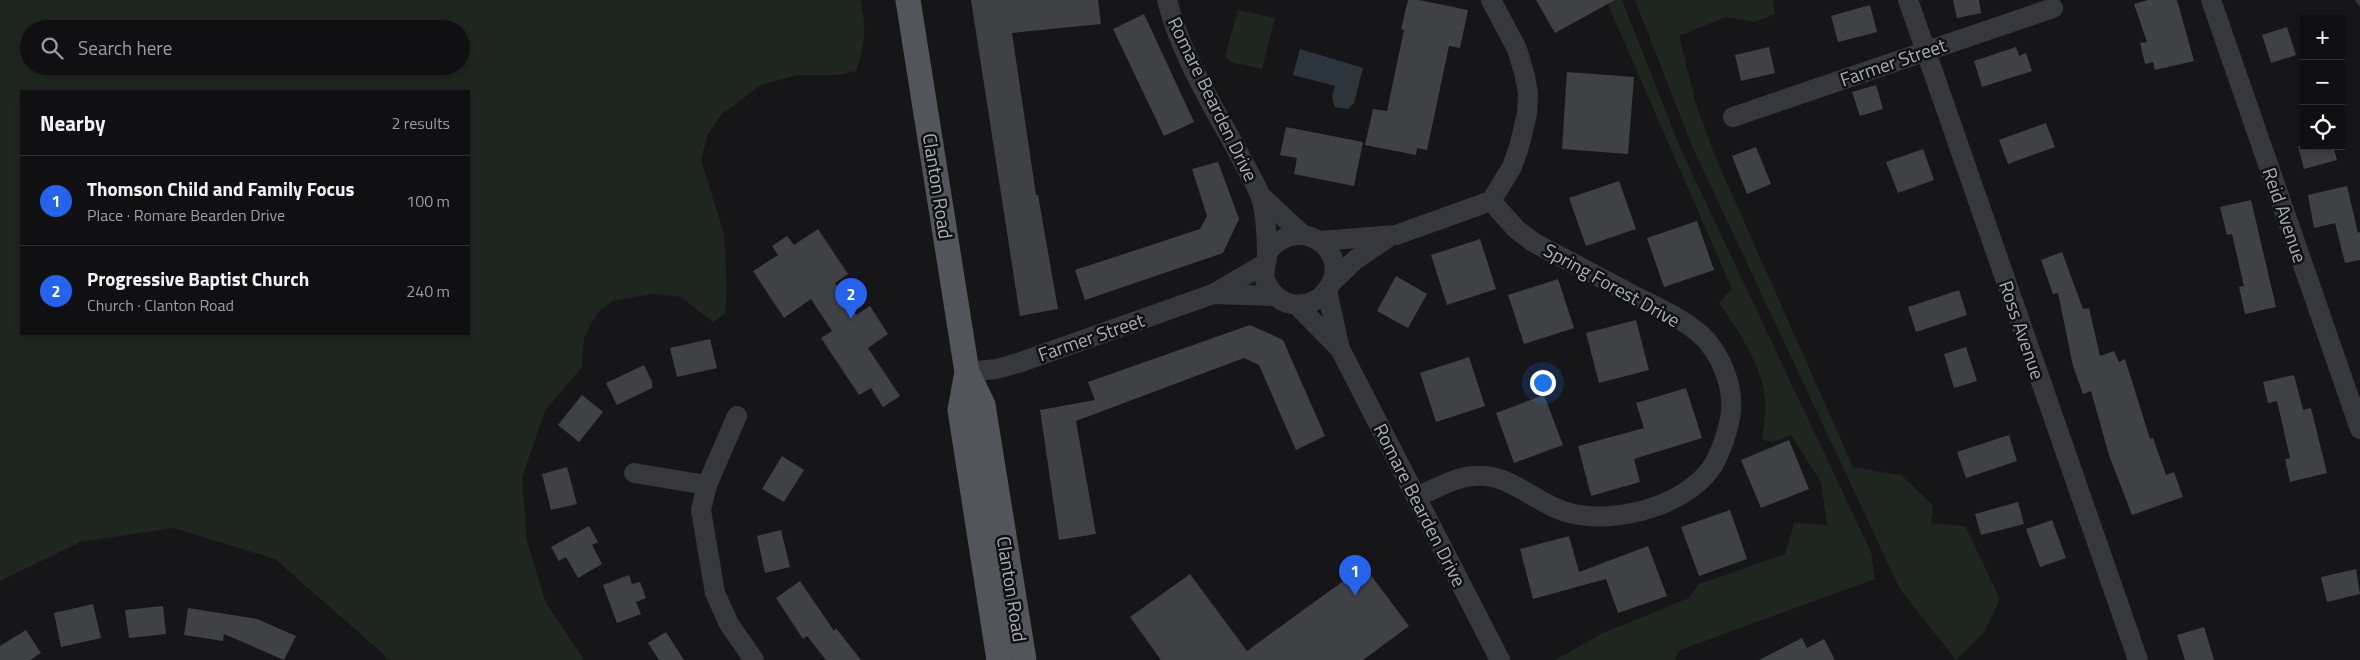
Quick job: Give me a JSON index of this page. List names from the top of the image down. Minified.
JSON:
{"streets":{"main road":["Clanton Road"],"street":["Farmer Street","Romare Bearden Drive","Reid Avenue","Spring Forest Drive","Ross Avenue"]},"crossings":[["Farmer Street","Romare Bearden Drive"],["Farmer Street","Clanton Road"],["Farmer Street","Ross Avenue"],["Romare Bearden Drive","Spring Forest Drive"]],"page":{"map_buttons":["+","−"],"search":"Search here","heading":["Nearby","2 results"],"list":[{"mark":"1","name":"Thomson Child and Family Focus","note":"Place · Romare Bearden Drive","value":"100 m"},{"mark":"2","name":"Progressive Baptist Church","note":"Church · Clanton Road","value":"240 m"}],"pins":["2","1"]}}
